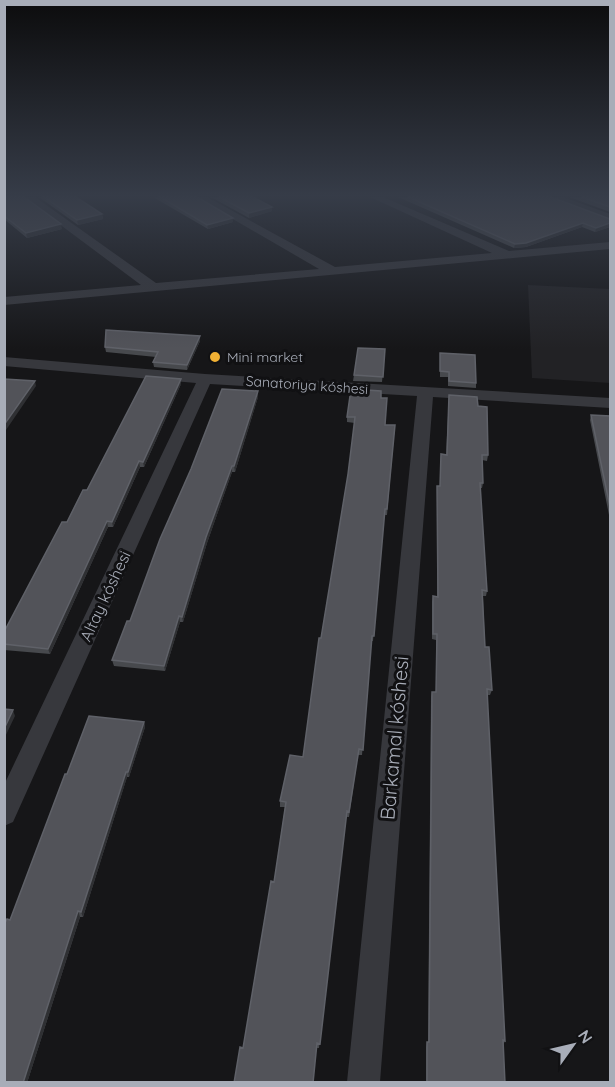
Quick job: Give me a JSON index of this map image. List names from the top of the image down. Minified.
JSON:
{"streets":{"street":["Sanatoriya kóshesi","Altay kóshesi","Barkamal kóshesi"]},"crossings":[["Sanatoriya kóshesi","Altay kóshesi"],["Sanatoriya kóshesi","Barkamal kóshesi"]],"places":["Mini market"],"north":"top right"}
